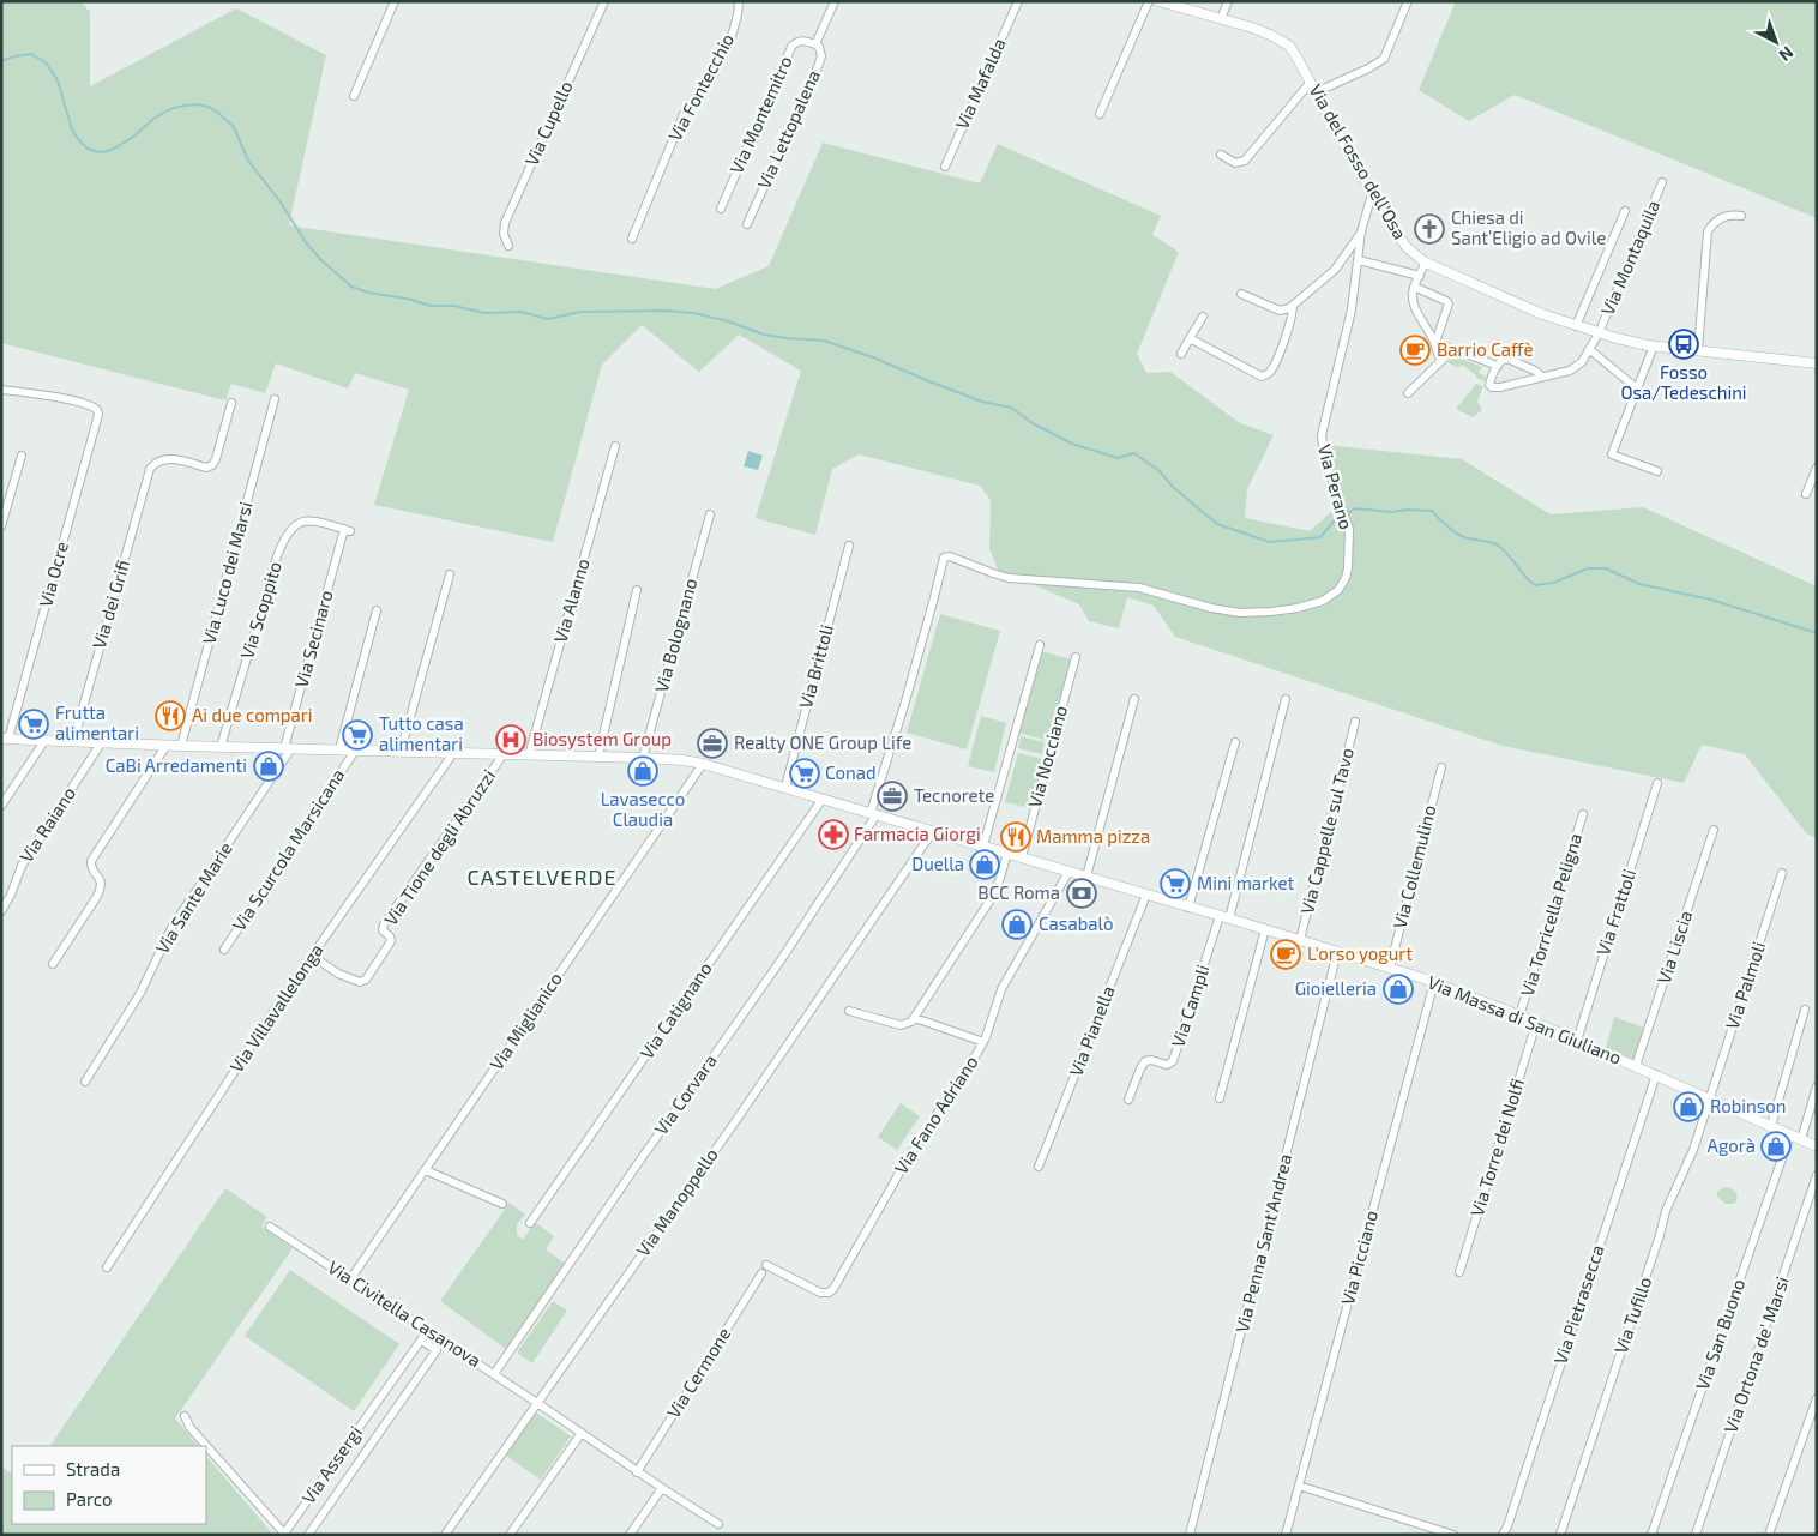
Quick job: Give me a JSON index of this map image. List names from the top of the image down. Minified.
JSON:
{"streets":{"street":["Via Mafalda","Via Fontecchio","Via Montemitro","Via Cupello","Via Lettopalena","Via del Fosso dell'Osa","Via Montaquila","Via Perano","Via Luco dei Marsi","Via Ocre","Via Alanno","Via dei Grifi","Via Scoppito","Via Bolognano","Via Secinaro","Via Brittoli","Via Nocciano","Via Raiano","Via Cappelle sul Tavo","Via Tione degli Abruzzi","Via Scurcola Marsicana","Via Collemulino","Via Sante Marie","Via Frattoli","Via Torricella Peligna","Via Liscia","Via Palmoli","Via Campli","Via Villavallelonga","Via Catignano","Via Massa di San Giuliano","Via Miglianico","Via Pianella","Via Corvara","Via Fano Adriano","Via Torre dei Nolfi","Via Manoppello","Via Penna Sant'Andrea","Via Picciano","Via Pietrasecca","Via Civitella Casanova","Via Tufillo","Via San Buono","Via Ortona de' Marsi","Via Cermone","Via Assergi"]},"crossings":[["Via Montemitro","Via Lettopalena"],["Via del Fosso dell'Osa","Via Montaquila"],["Via del Fosso dell'Osa","Via Perano"],["Via Perano","Via Corvara"],["Via Luco dei Marsi","Via Massa di San Giuliano"],["Via Ocre","Via Massa di San Giuliano"],["Via Alanno","Via Massa di San Giuliano"],["Via dei Grifi","Via Massa di San Giuliano"],["Via Scoppito","Via Secinaro"],["Via Scoppito","Via Massa di San Giuliano"],["Via Bolognano","Via Massa di San Giuliano"],["Via Secinaro","Via Sante Marie"],["Via Secinaro","Via Massa di San Giuliano"],["Via Brittoli","Via Massa di San Giuliano"],["Via Nocciano","Via Massa di San Giuliano"],["Via Raiano","Via Massa di San Giuliano"],["Via Cappelle sul Tavo","Via Massa di San Giuliano"],["Via Tione degli Abruzzi","Via Villavallelonga"],["Via Tione degli Abruzzi","Via Massa di San Giuliano"],["Via Scurcola Marsicana","Via Massa di San Giuliano"],["Via Collemulino","Via Massa di San Giuliano"],["Via Sante Marie","Via Massa di San Giuliano"],["Via Frattoli","Via Massa di San Giuliano"],["Via Torricella Peligna","Via Massa di San Giuliano"],["Via Liscia","Via Massa di San Giuliano"],["Via Palmoli","Via Massa di San Giuliano"],["Via Palmoli","Via Tufillo"],["Via Campli","Via Massa di San Giuliano"],["Via Villavallelonga","Via Massa di San Giuliano"],["Via Catignano","Via Massa di San Giuliano"],["Via Massa di San Giuliano","Via Miglianico"],["Via Massa di San Giuliano","Via Pianella"],["Via Massa di San Giuliano","Via Corvara"],["Via Massa di San Giuliano","Via Fano Adriano"],["Via Massa di San Giuliano","Via Torre dei Nolfi"],["Via Massa di San Giuliano","Via Manoppello"],["Via Massa di San Giuliano","Via Penna Sant'Andrea"],["Via Massa di San Giuliano","Via Picciano"],["Via Massa di San Giuliano","Via Pietrasecca"],["Via Massa di San Giuliano","Via Tufillo"],["Via Massa di San Giuliano","Via San Buono"],["Via Miglianico","Via Civitella Casanova"],["Via Corvara","Via Civitella Casanova"],["Via Manoppello","Via Civitella Casanova"],["Via Civitella Casanova","Via Assergi"]],"districts":["CASTELVERDE"],"places":{"church":["Chiesa di Sant’Eligio ad Ovile"],"bus stop":["Fosso Osa/Tedeschini"],"cafe":["Barrio Caffè","L'orso yogurt"],"restaurant":["Ai due compari","Mamma pizza"],"supermarket":["Frutta alimentari","Tutto casa alimentari","Conad","Mini market"],"hospital":["Biosystem Group"],"office":["Realty ONE Group Life","Tecnorete"],"shop":["CaBi Arredamenti","Lavasecco Claudia","Duella","Casabalò","Gioielleria","Robinson","Agorà"],"pharmacy":["Farmacia Giorgi"],"bank":["BCC Roma"]},"legend":["Strada","Parco"],"north":"bottom right"}
